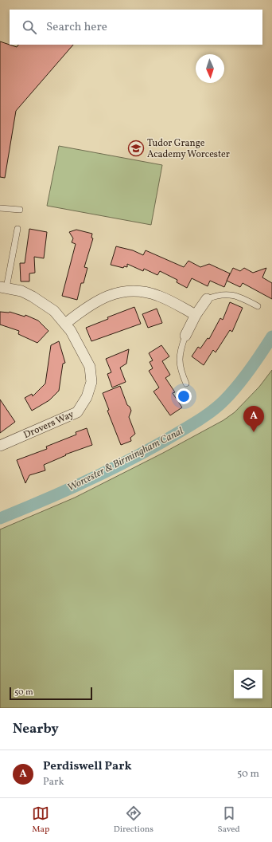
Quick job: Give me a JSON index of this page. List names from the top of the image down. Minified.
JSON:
{"streets":{"street":["Drovers Way"]},"water":["Worcester & Birmingham Canal"],"places":{"school or university":["Tudor Grange Academy Worcester"]},"scale_bar":"50 m","north":"bottom","page":{"search":"Search here","pins":"A","scale":"50 m","heading":"Nearby","list":[{"mark":"A","name":"Perdiswell Park","note":"Park","value":"50 m"}],"nav":["Map","Directions","Saved"]}}
